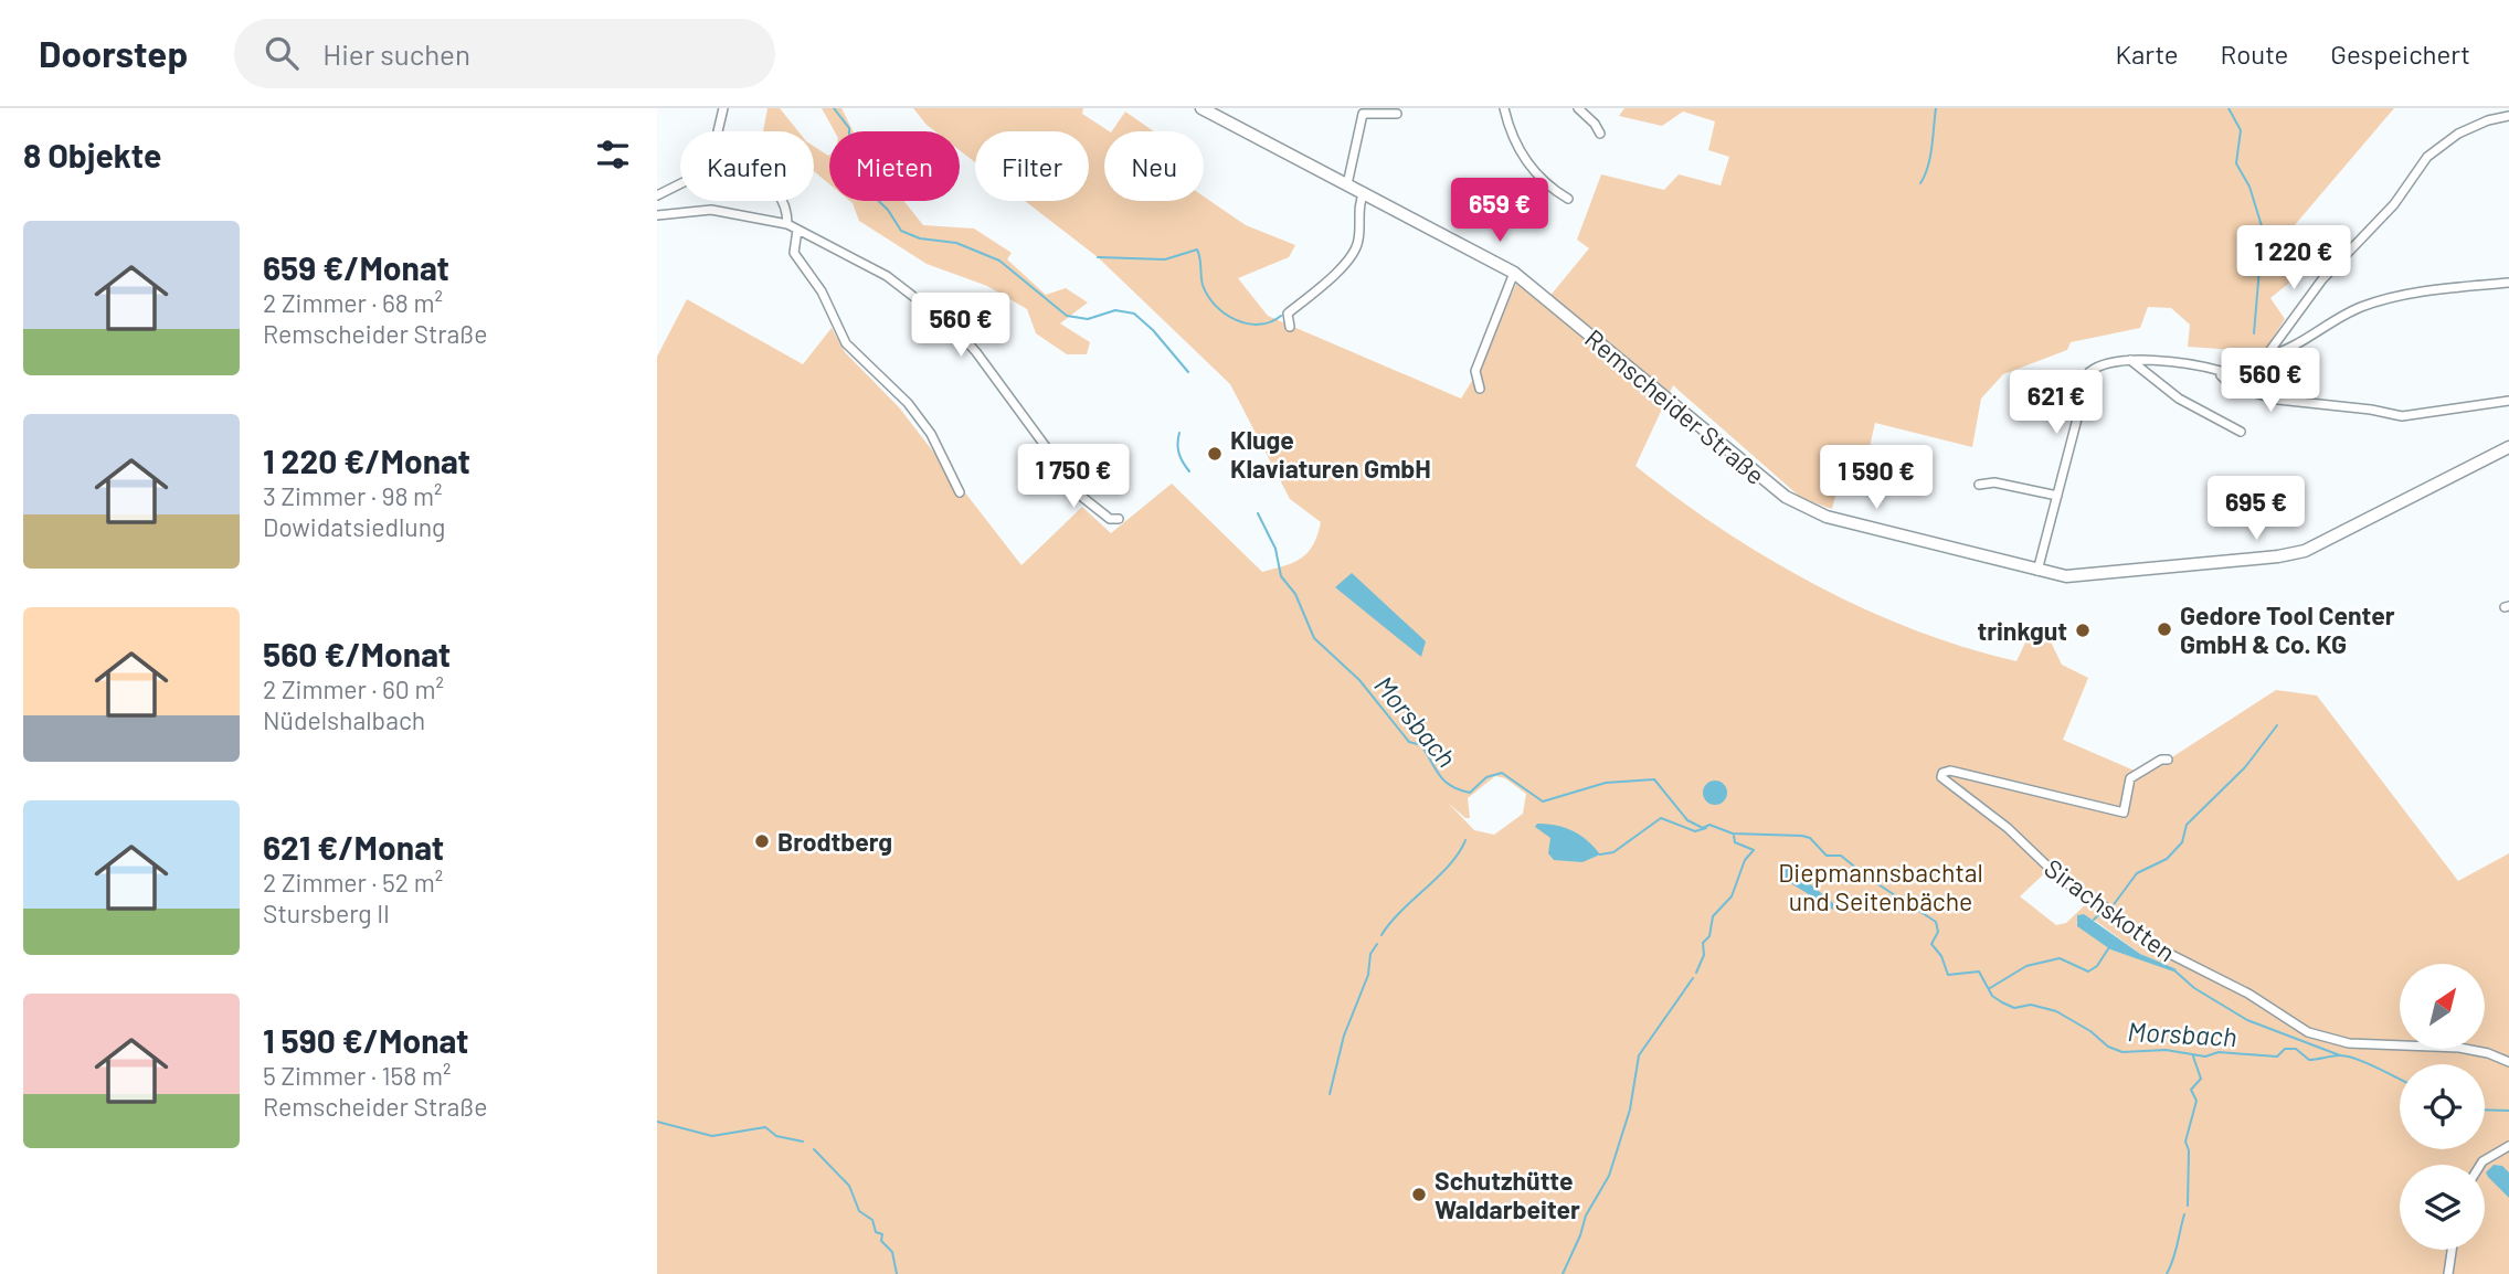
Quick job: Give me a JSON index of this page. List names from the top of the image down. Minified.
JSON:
{"streets":{"main road":["Remscheider Straße"],"street":["Sirachskotten"]},"water":["Morsbach"],"parks":["Diepmannsbachtal und Seitenbäche"],"places":["Kluge Klaviaturen GmbH","Gedore Tool Center GmbH & Co. KG","trinkgut","Brodtberg","Schutzhütte Waldarbeiter"],"north":"top right","page":{"header":"Doorstep","search":"Hier suchen","nav":["Karte","Route","Gespeichert"],"heading":"8 Objekte","chip":["Kaufen","Mieten","Filter","Neu"],"price":["659 €","1 220 €","560 €","560 €","621 €","1 750 €","1 590 €","695 €"],"list":[{"name":"659 €/Monat","note":"2 Zimmer · 68 m² · Remscheider Straße"},{"name":"1 220 €/Monat","note":"3 Zimmer · 98 m² · Dowidatsiedlung"},{"name":"560 €/Monat","note":"2 Zimmer · 60 m² · Nüdelshalbach"},{"name":"621 €/Monat","note":"2 Zimmer · 52 m² · Stursberg II"},{"name":"1 590 €/Monat","note":"5 Zimmer · 158 m² · Remscheider Straße"}]}}
